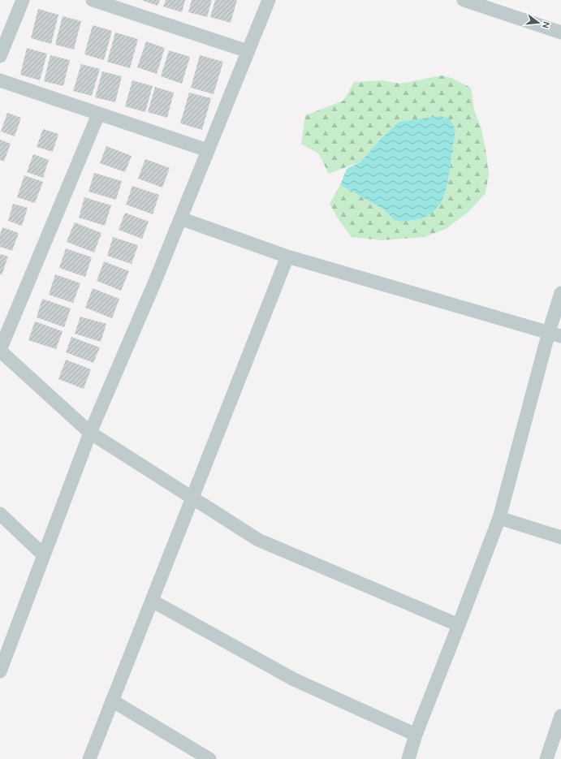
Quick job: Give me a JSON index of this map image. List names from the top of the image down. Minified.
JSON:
{"north":"right"}
